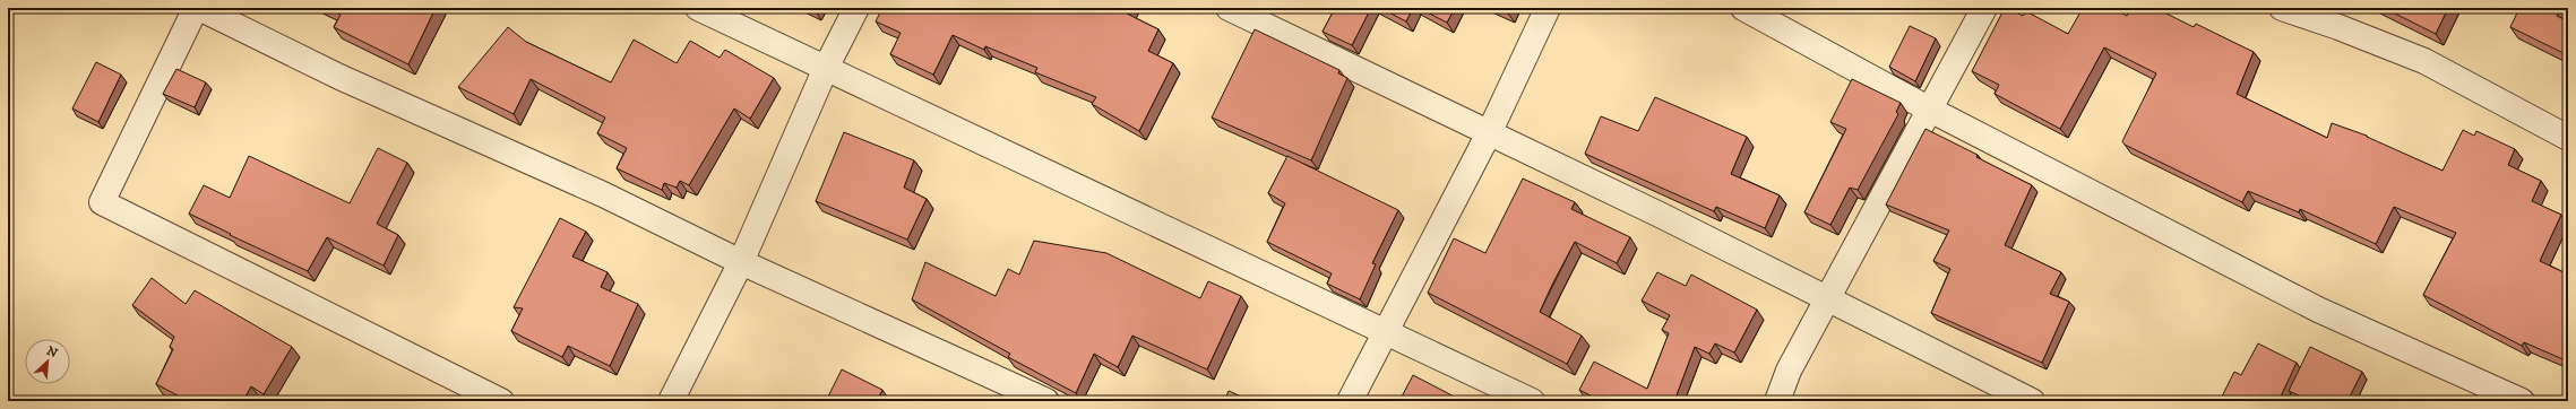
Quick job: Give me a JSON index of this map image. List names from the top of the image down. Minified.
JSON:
{"north":"top right"}
